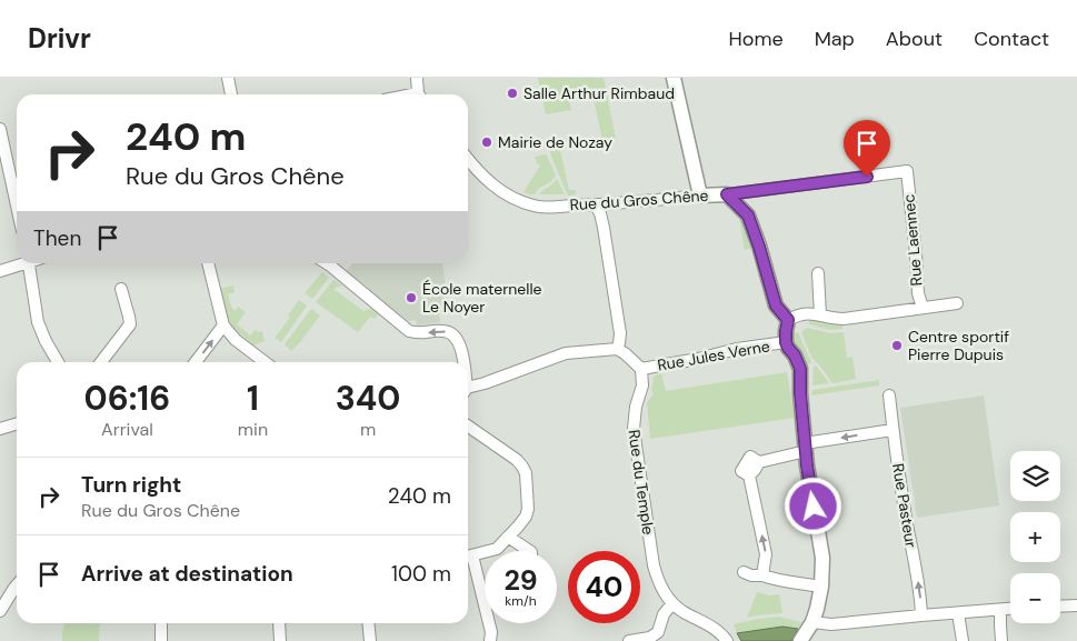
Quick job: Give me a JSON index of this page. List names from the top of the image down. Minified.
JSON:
{"streets":{"street":["Rue du Gros Chêne","Rue Laennec","Rue Jules Verne","Rue du Temple","Rue Pasteur"]},"crossings":[["Rue du Gros Chêne","Rue Laennec"],["Rue Jules Verne","Rue du Temple"]],"places":["Salle Arthur Rimbaud","Mairie de Nozay","École maternelle Le Noyer","Centre sportif Pierre Dupuis"],"page":{"header":"Drivr","nav":["Home","Map","About","Contact"],"turn":["240 m","Rue du Gros Chêne"],"then":"Then","eta":["06:16","Arrival","1","min","340","m"],"map_buttons":["+","−"],"list":[{"name":"Turn right","note":"Rue du Gros Chêne","value":"240 m"},{"name":"Arrive at destination","value":"100 m"}],"speed":"29 km/h","limit":"40"}}
